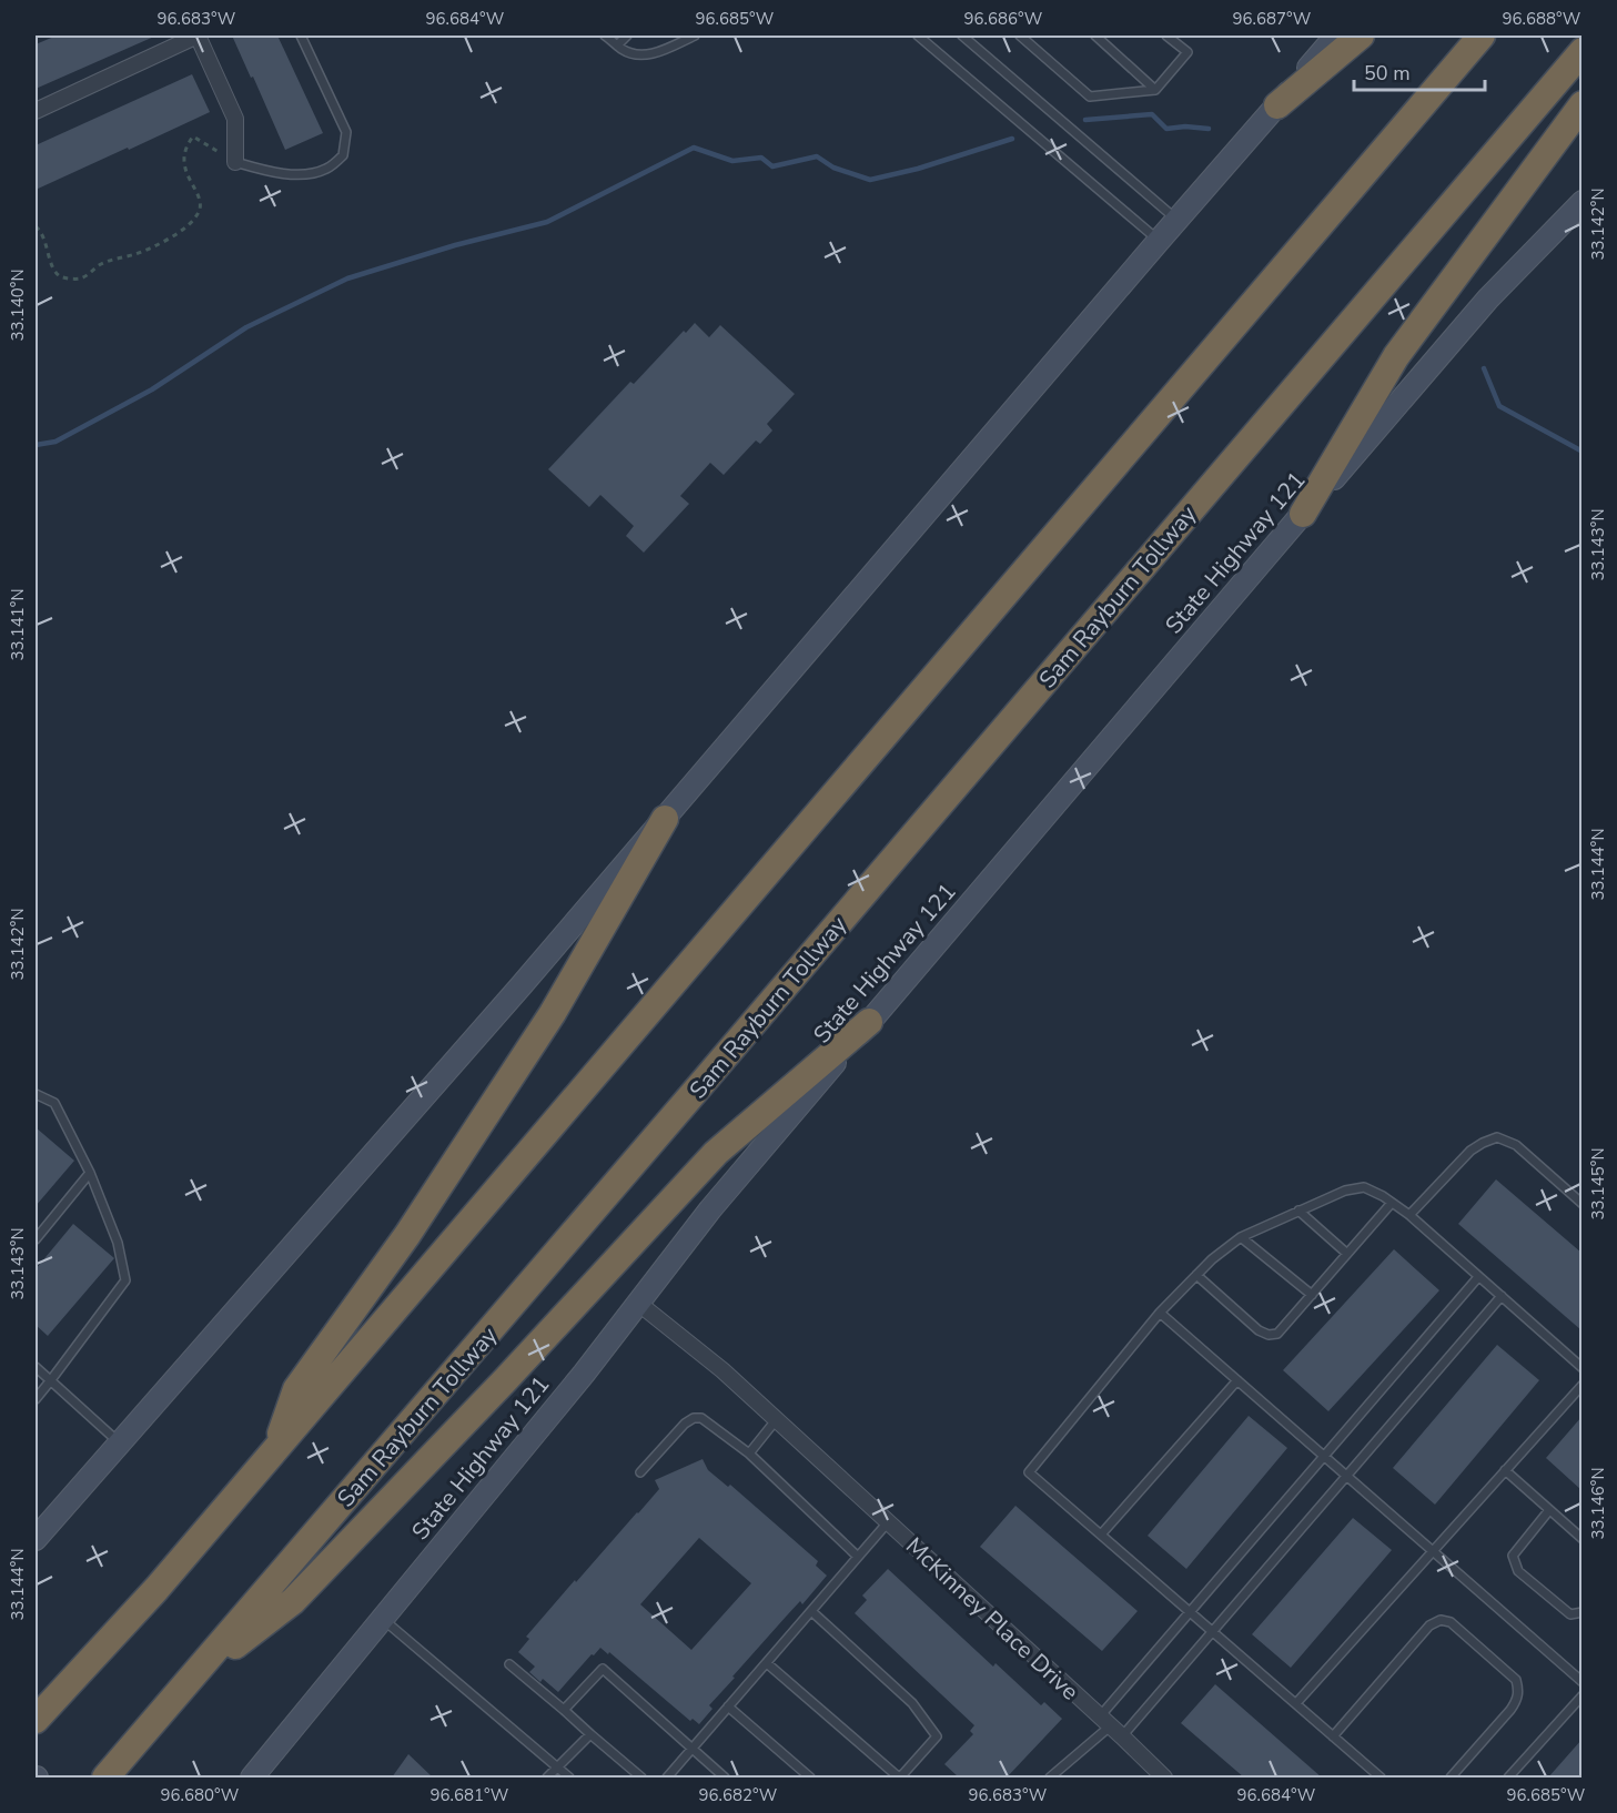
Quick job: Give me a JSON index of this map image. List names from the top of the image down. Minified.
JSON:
{"streets":{"highway":["Sam Rayburn Tollway"],"main road":["State Highway 121"],"street":["McKinney Place Drive"]},"crossings":[["State Highway 121","McKinney Place Drive"]],"scale_bar":"50 m","coordinates":["96.683°W","96.684°W","96.685°W","96.686°W","96.687°W","96.688°W","33.142°N","33.140°N","33.143°N","33.141°N","33.144°N","33.145°N","33.146°N","96.680°W","96.681°W","96.682°W"]}
